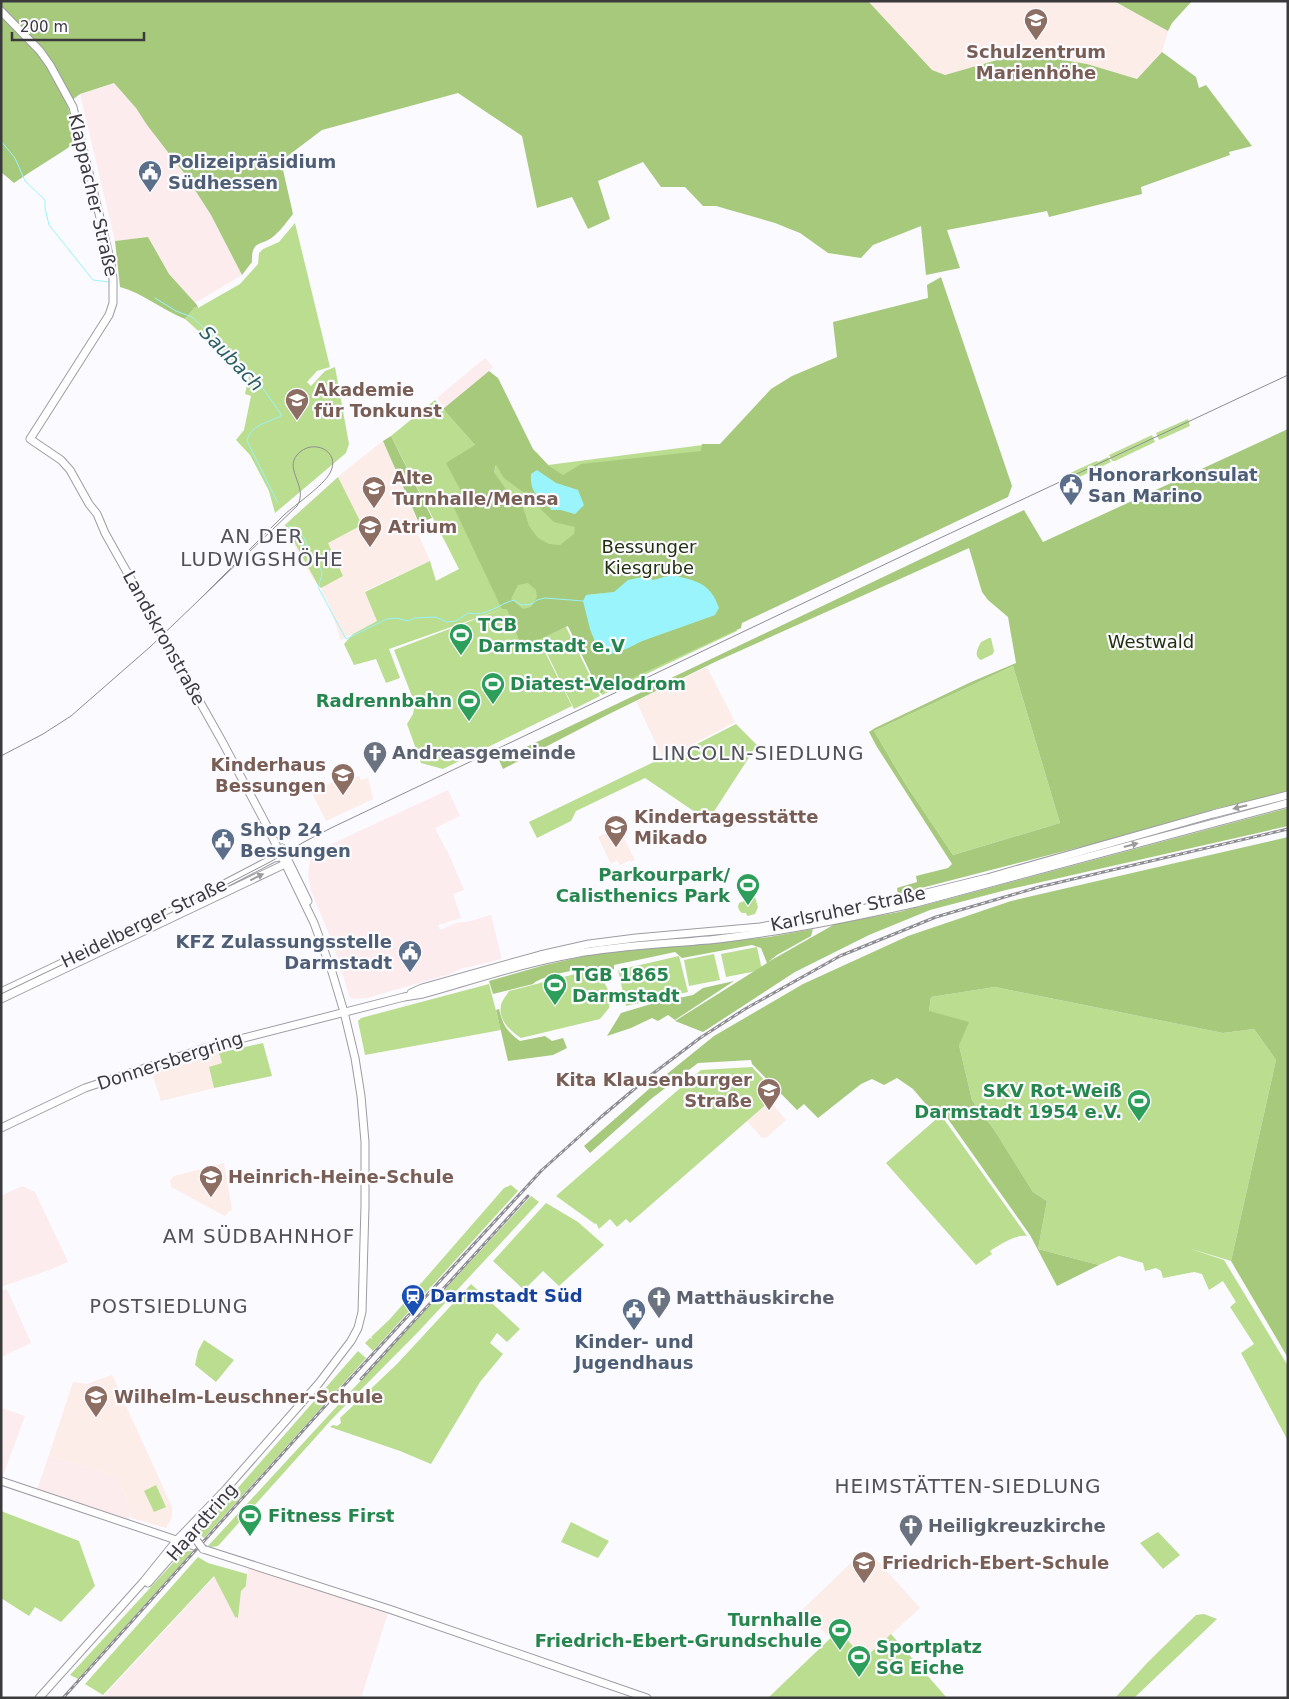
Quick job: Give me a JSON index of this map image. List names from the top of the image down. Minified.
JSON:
{"streets":{"main road":["Klappacher Straße","Landskronstraße","Karlsruher Straße","Heidelberger Straße","Donnersbergring","Haardtring"]},"crossings":[["Klappacher Straße","Landskronstraße"],["Landskronstraße","Karlsruher Straße"],["Landskronstraße","Heidelberger Straße"],["Landskronstraße","Donnersbergring"],["Landskronstraße","Haardtring"],["Karlsruher Straße","Donnersbergring"]],"districts":["AN DER LUDWIGSHÖHE","LINCOLN-SIEDLUNG","AM SÜDBAHNHOF","POSTSIEDLUNG","HEIMSTÄTTEN-SIEDLUNG"],"water":["Saubach"],"parks":["Bessunger Kiesgrube","Westwald"],"places":{"school or university":["Schulzentrum Marienhöhe","Akademie für Tonkunst","Alte Turnhalle/Mensa","Atrium","Kinderhaus Bessungen","Kindertagesstätte Mikado","Kita Klausenburger Straße","Heinrich-Heine-Schule","Wilhelm-Leuschner-Schule","Friedrich-Ebert-Schule"],"public building":["Polizeipräsidium Südhessen","Honorarkonsulat San Marino","Shop 24 Bessungen","KFZ Zulassungsstelle Darmstadt","Kinder- und Jugendhaus"],"sports":["TCB Darmstadt e.V","Diatest-Velodrom","Radrennbahn","Parkourpark/ Calisthenics Park","TGB 1865 Darmstadt","SKV Rot-Weiß Darmstadt 1954 e.V.","Fitness First","Turnhalle Friedrich-Ebert-Grundschule","Sportplatz SG Eiche"],"church":["Andreasgemeinde","Matthäuskirche","Heiligkreuzkirche"],"station":["Darmstadt Süd"]},"scale_bar":"200 m"}
